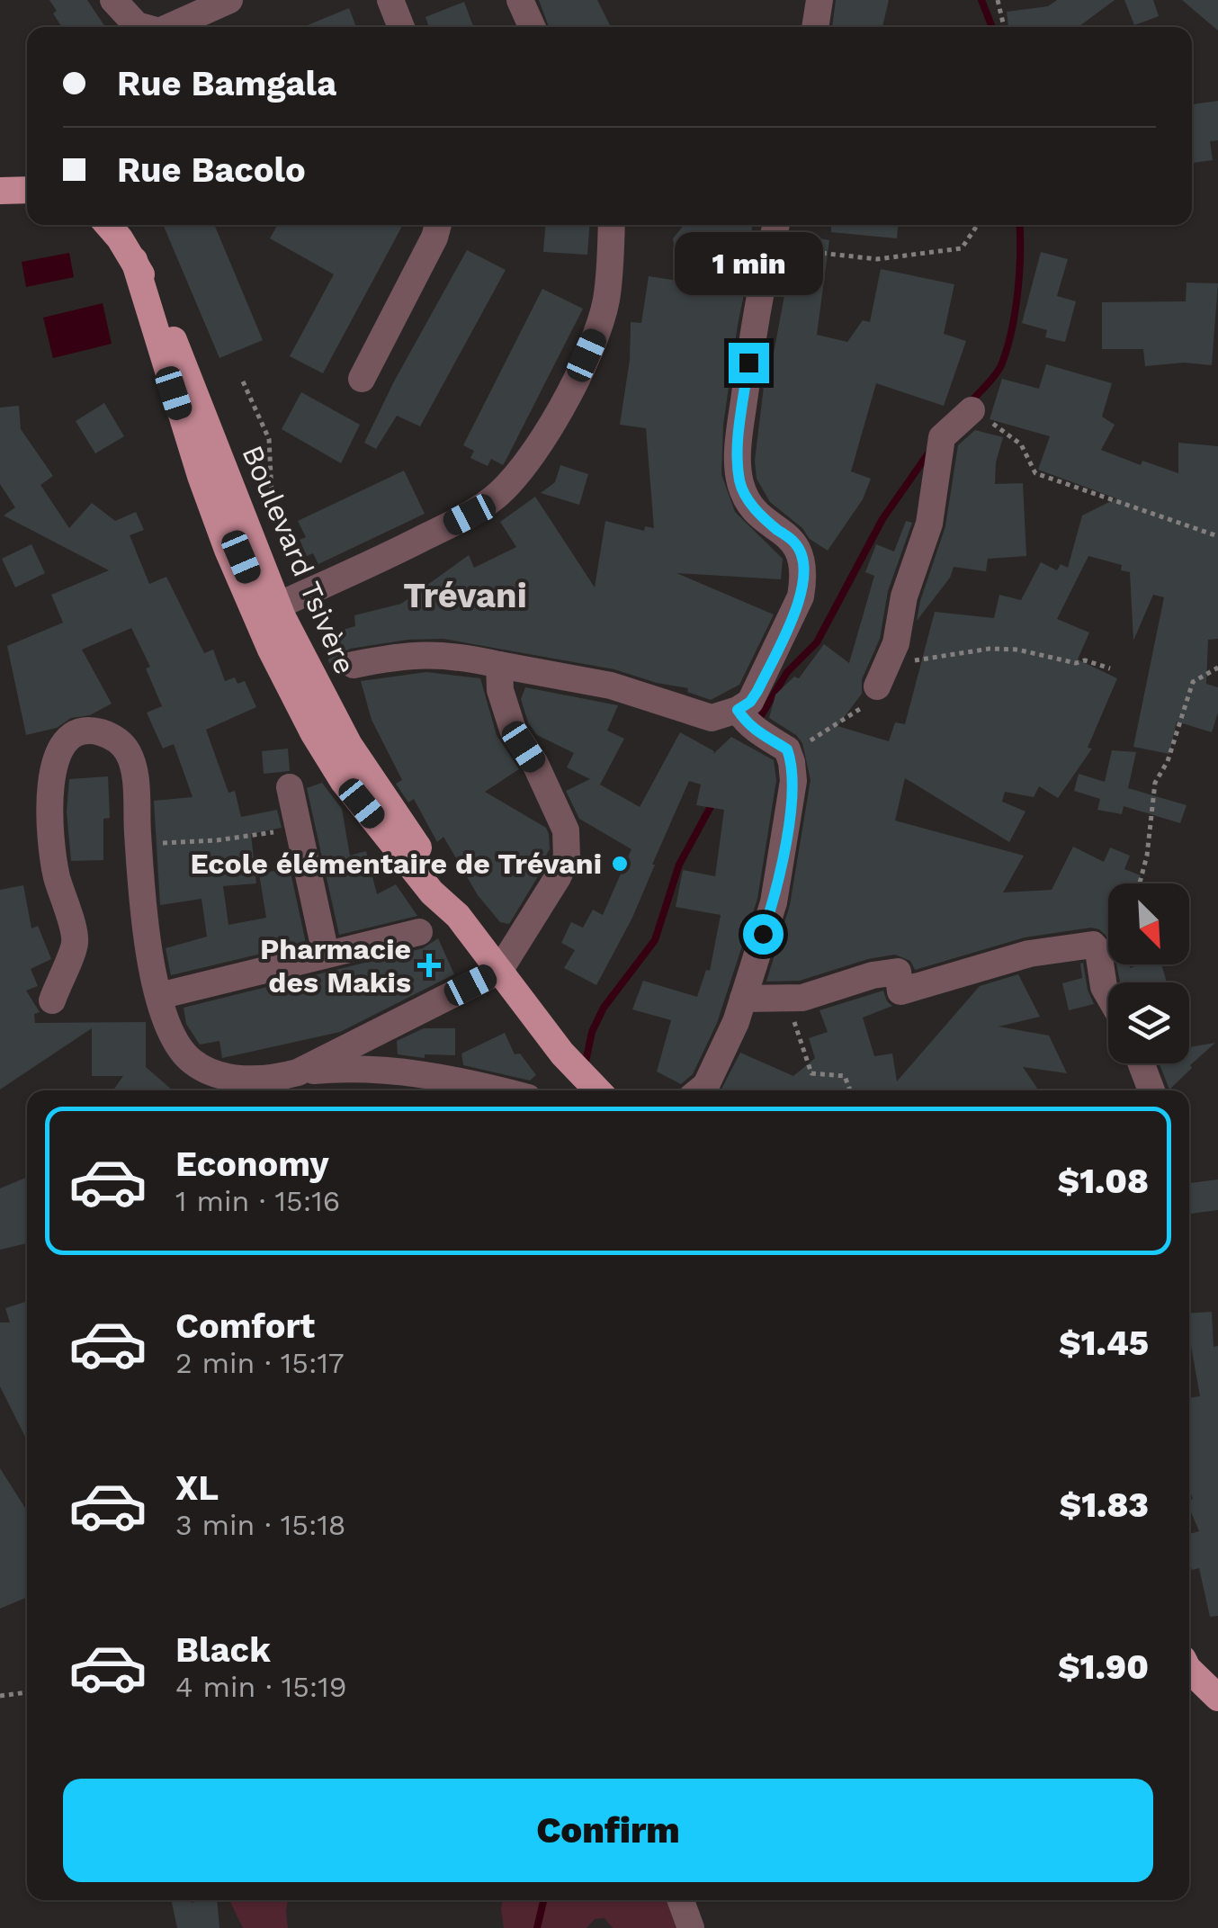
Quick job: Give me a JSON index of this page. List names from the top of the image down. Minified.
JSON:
{"streets":{"main road":["Boulevard Tsivère"]},"districts":["Trévani"],"places":{"other":["Ecole élémentaire de Trévani"],"health":["Pharmacie des Makis"]},"north":"bottom right","page":{"banner":["Rue Bamgala","Rue Bacolo"],"bubble":"1 min","list":[{"name":"Economy","note":"1 min · 15:16","value":"$1.08"},{"name":"Comfort","note":"2 min · 15:17","value":"$1.45"},{"name":"XL","note":"3 min · 15:18","value":"$1.83"},{"name":"Black","note":"4 min · 15:19","value":"$1.90"}],"buttons":"Confirm"}}
